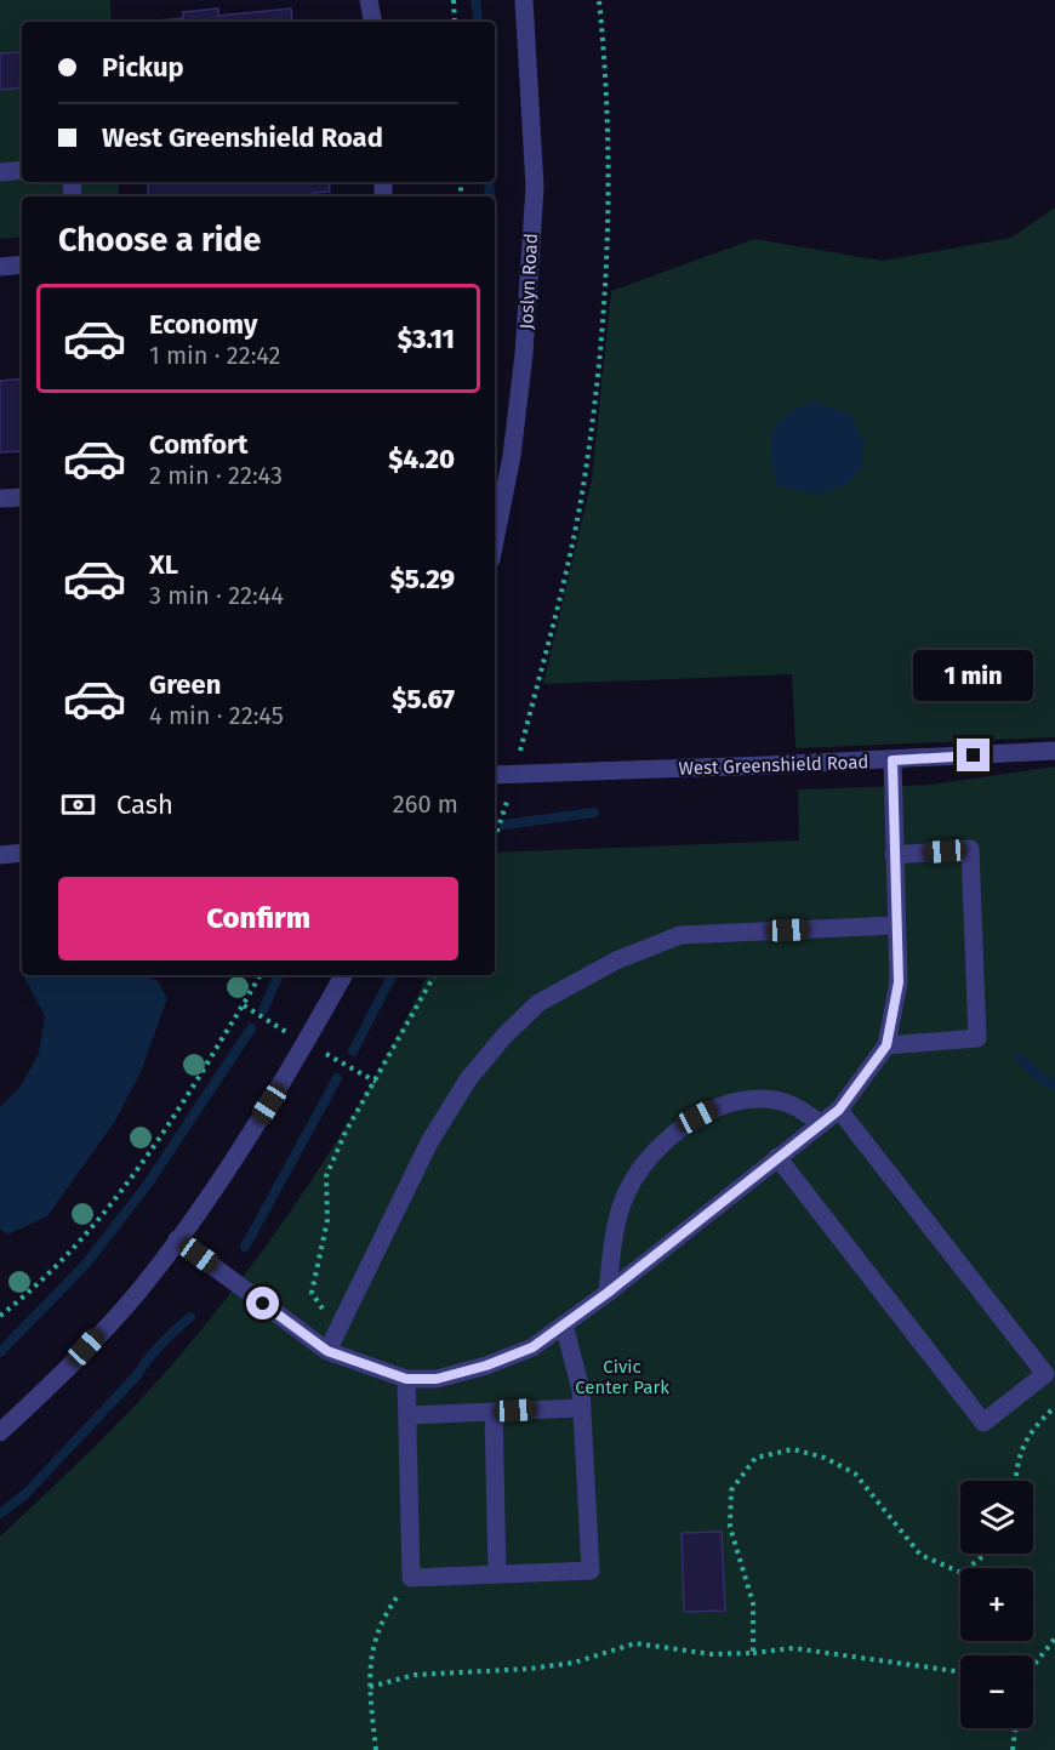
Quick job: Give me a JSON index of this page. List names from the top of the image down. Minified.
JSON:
{"streets":{"street":["Joslyn Road","West Greenshield Road"]},"parks":["Civic Center Park"],"page":{"banner":["Pickup","West Greenshield Road"],"heading":"Choose a ride","list":[{"name":"Economy","note":"1 min · 22:42","value":"$3.11"},{"name":"Comfort","note":"2 min · 22:43","value":"$4.20"},{"name":"XL","note":"3 min · 22:44","value":"$5.29"},{"name":"Green","note":"4 min · 22:45","value":"$5.67"}],"bubble":"1 min","pay":["Cash","260 m"],"buttons":"Confirm","map_buttons":["+","−"]}}
